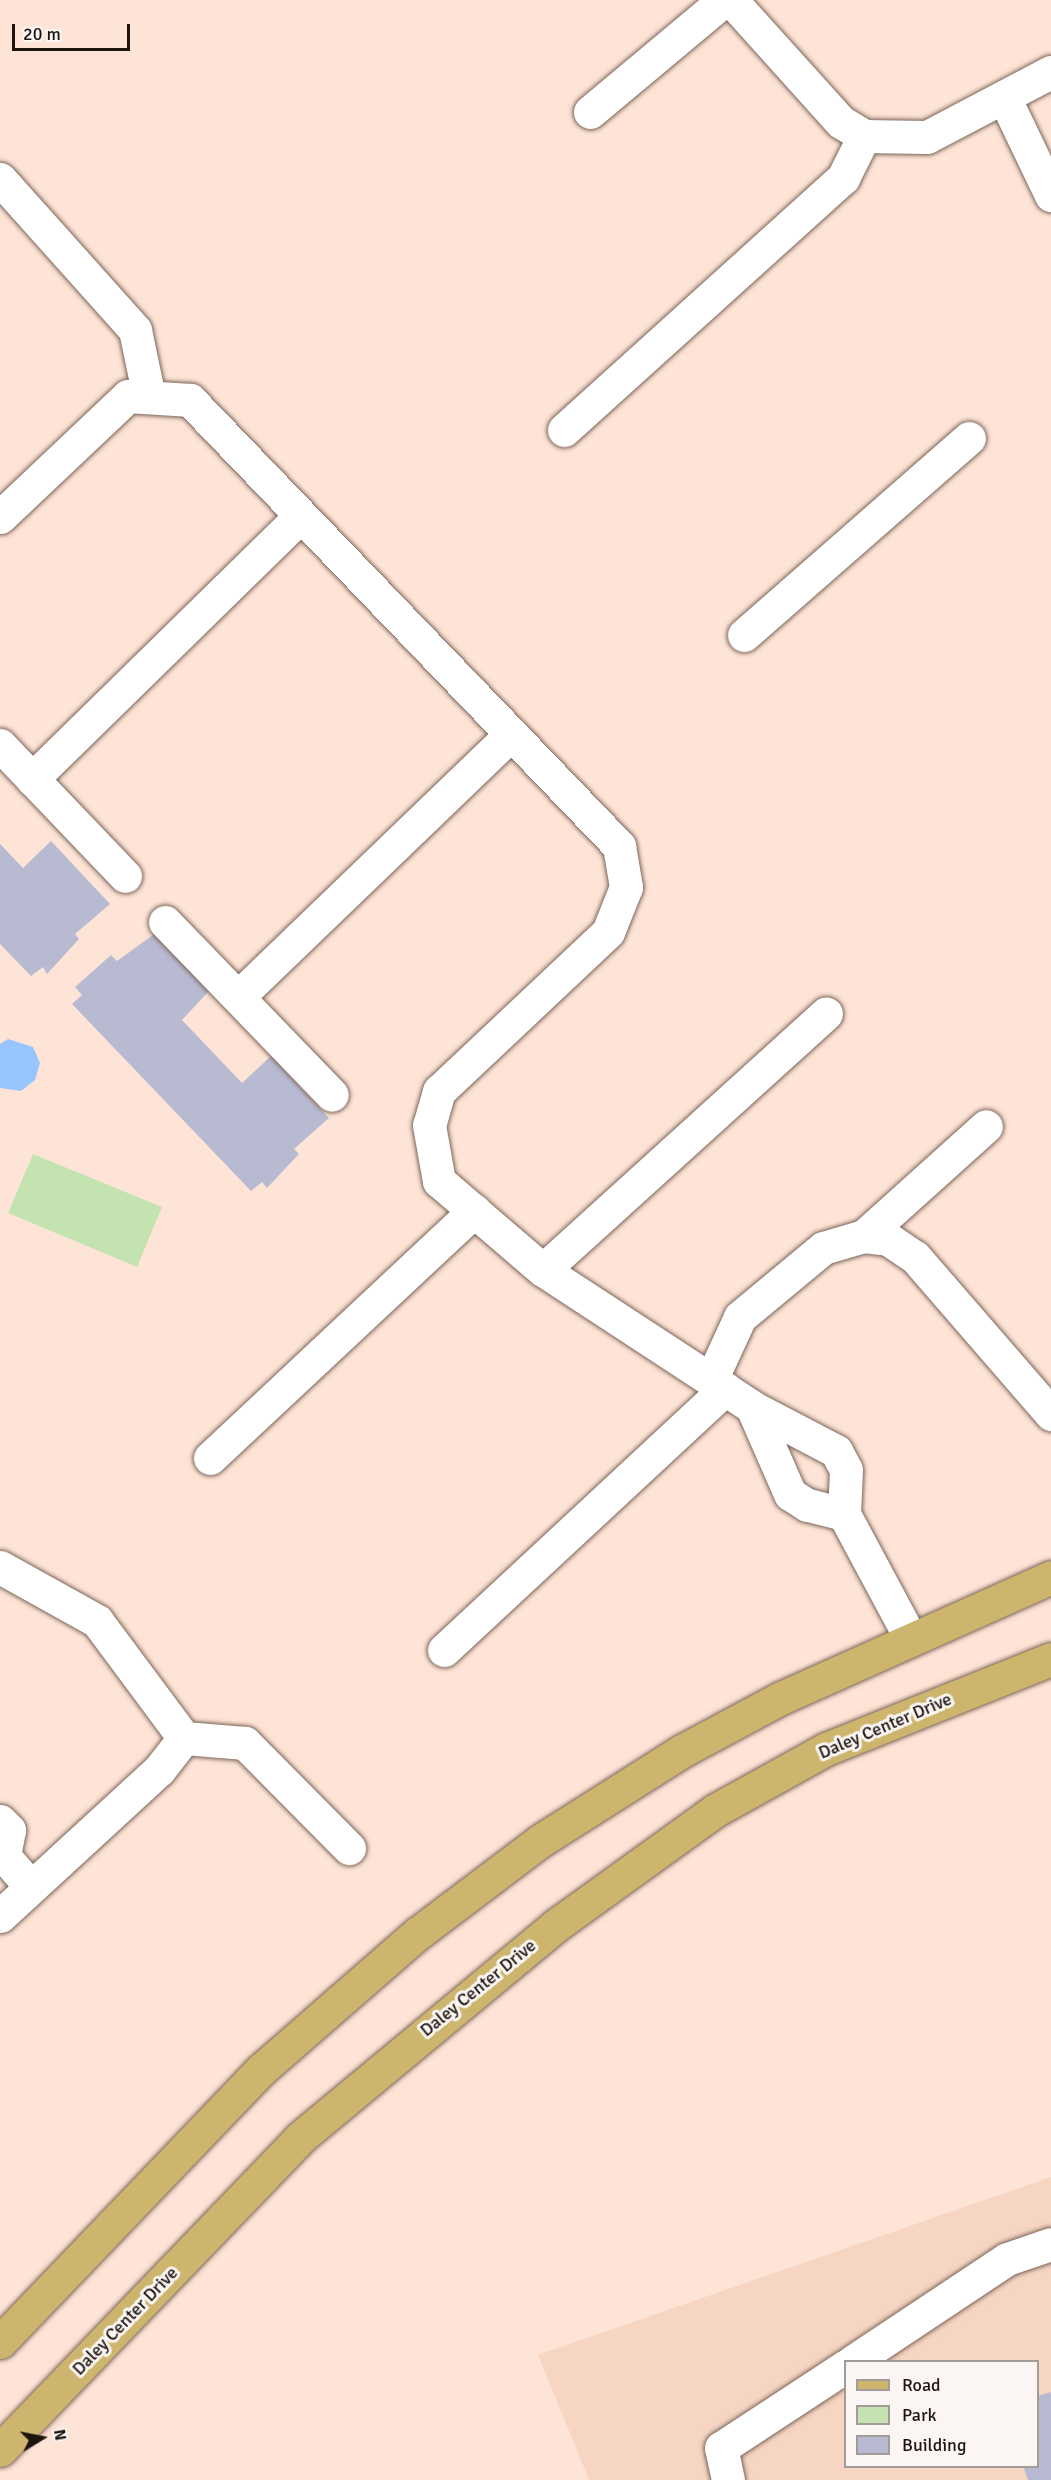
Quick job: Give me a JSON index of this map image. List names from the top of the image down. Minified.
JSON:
{"streets":{"main road":["Daley Center Drive"]},"legend":["Road","Park","Building"],"scale_bar":"20 m","north":"right"}
